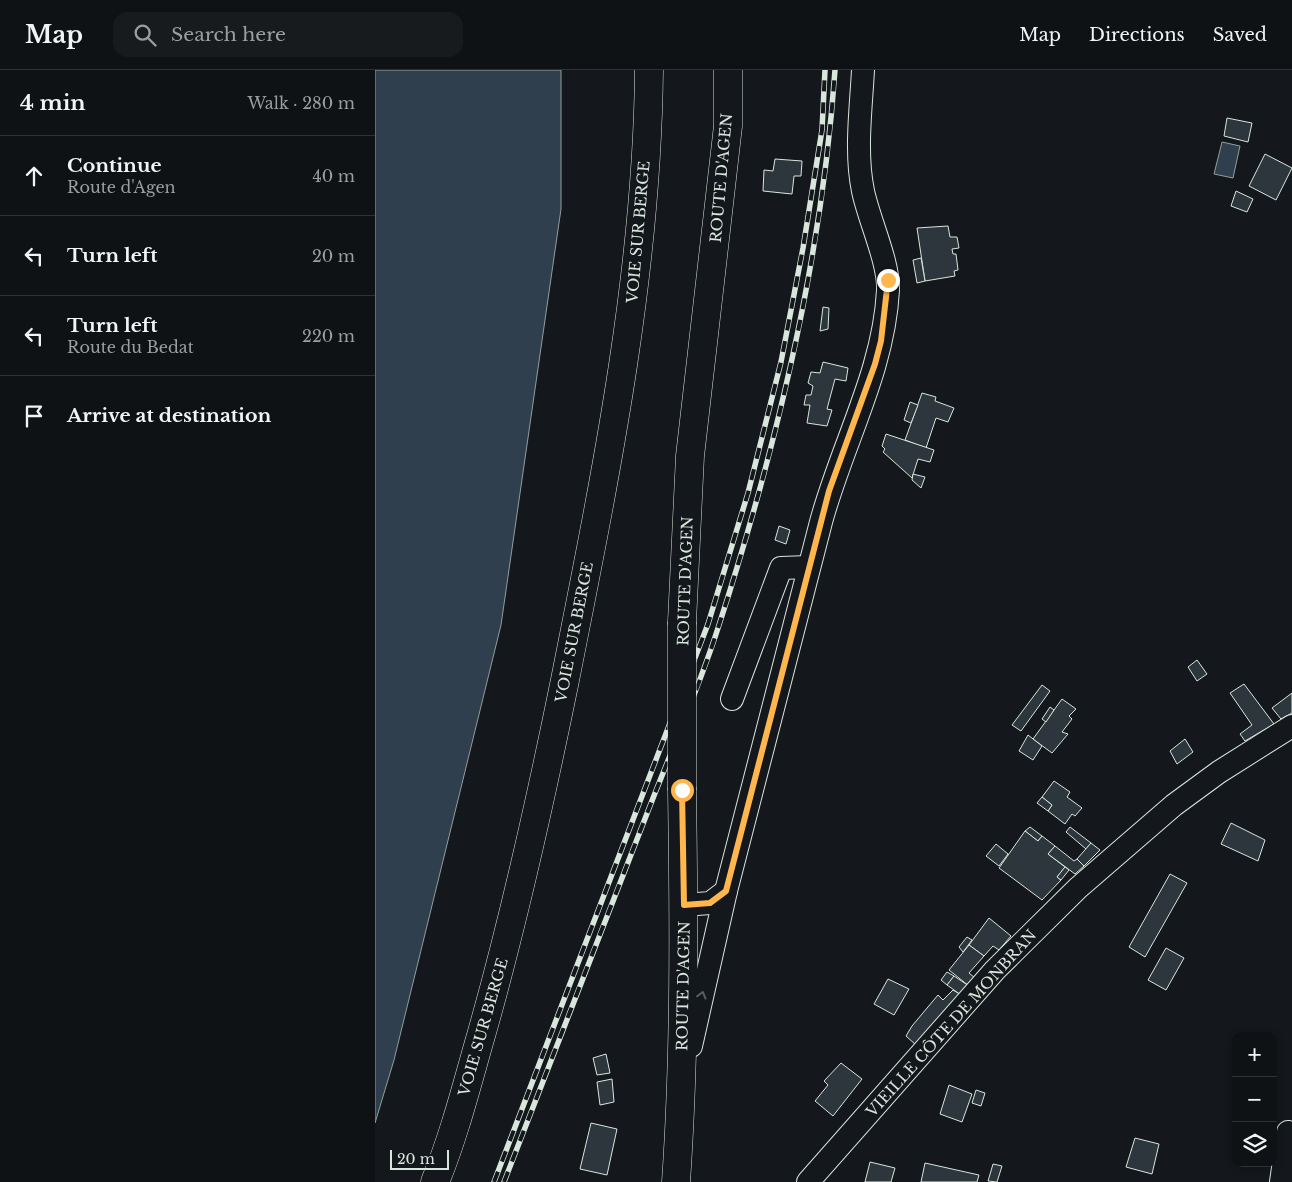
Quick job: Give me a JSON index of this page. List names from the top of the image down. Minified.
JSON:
{"streets":{"main road":["ROUTE D'AGEN","VOIE SUR BERGE"],"street":["VIEILLE CÔTE DE MONBRAN"]},"scale_bar":"20 m","page":{"header":"Map","search":"Search here","nav":["Map","Directions","Saved"],"heading":["4 min","Walk · 280 m"],"list":[["Continue","Route d'Agen","40 m"],["Turn left","20 m"],["Turn left","Route du Bedat","220 m"],"Arrive at destination"],"map_buttons":["+","−"],"scale":"20 m"}}
